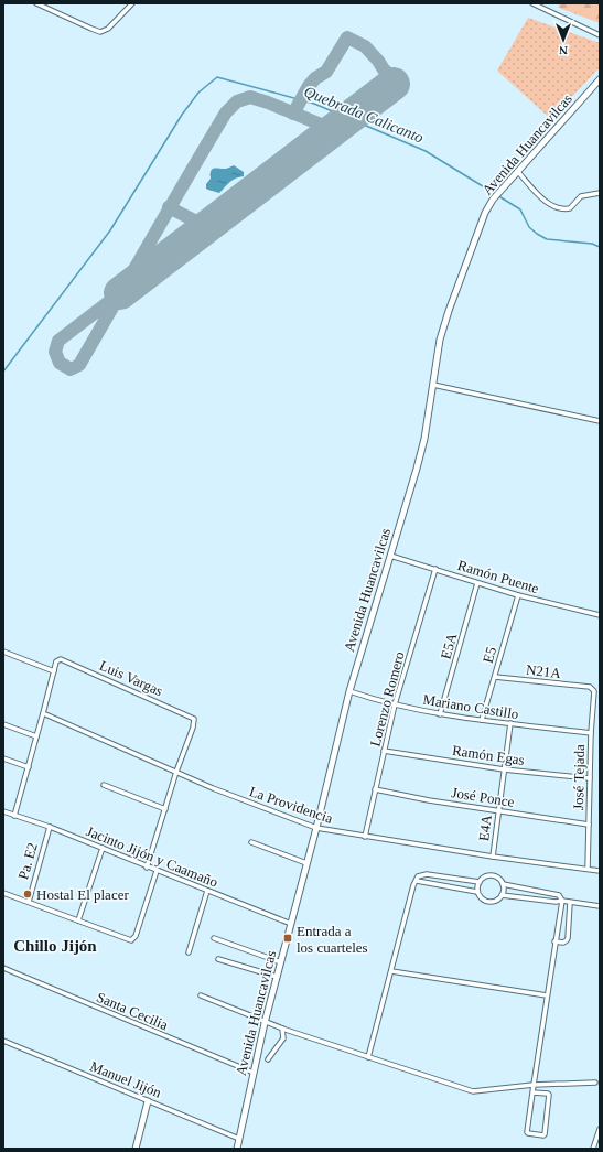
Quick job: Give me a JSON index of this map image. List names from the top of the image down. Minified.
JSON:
{"streets":{"street":["Avenida Huancavilcas","Ramón Puente","E5A","E5","N21A","Luis Vargas","Lorenzo Romero","Mariano Castillo","Ramón Egas","José Tejada","José Ponce","La Providencia","E4A","Jacinto Jijón y Caamaño","Pa. E2","Santa Cecilia","Manuel Jijón"]},"crossings":[["Avenida Huancavilcas","Ramón Puente"],["Avenida Huancavilcas","Mariano Castillo"],["Avenida Huancavilcas","La Providencia"],["Avenida Huancavilcas","Jacinto Jijón y Caamaño"],["Avenida Huancavilcas","Santa Cecilia"],["Avenida Huancavilcas","Manuel Jijón"],["Ramón Puente","E5A"],["Ramón Puente","E5"],["Ramón Puente","Lorenzo Romero"],["E5A","Mariano Castillo"],["E5","N21A"],["E5","Mariano Castillo"],["N21A","José Tejada"],["Luis Vargas","La Providencia"],["Lorenzo Romero","Mariano Castillo"],["Lorenzo Romero","Ramón Egas"],["Lorenzo Romero","José Ponce"],["Lorenzo Romero","La Providencia"],["Mariano Castillo","José Tejada"],["Mariano Castillo","E4A"],["Ramón Egas","José Tejada"],["Ramón Egas","E4A"],["José Tejada","José Ponce"],["José Tejada","La Providencia"],["José Ponce","E4A"],["La Providencia","E4A"],["Jacinto Jijón y Caamaño","Pa. E2"]],"districts":["Chillo Jijón"],"water":["Quebrada Calicanto"],"places":{"other":["Hostal El placer"],"transit":["Entrada a los cuarteles"]},"north":"bottom"}
